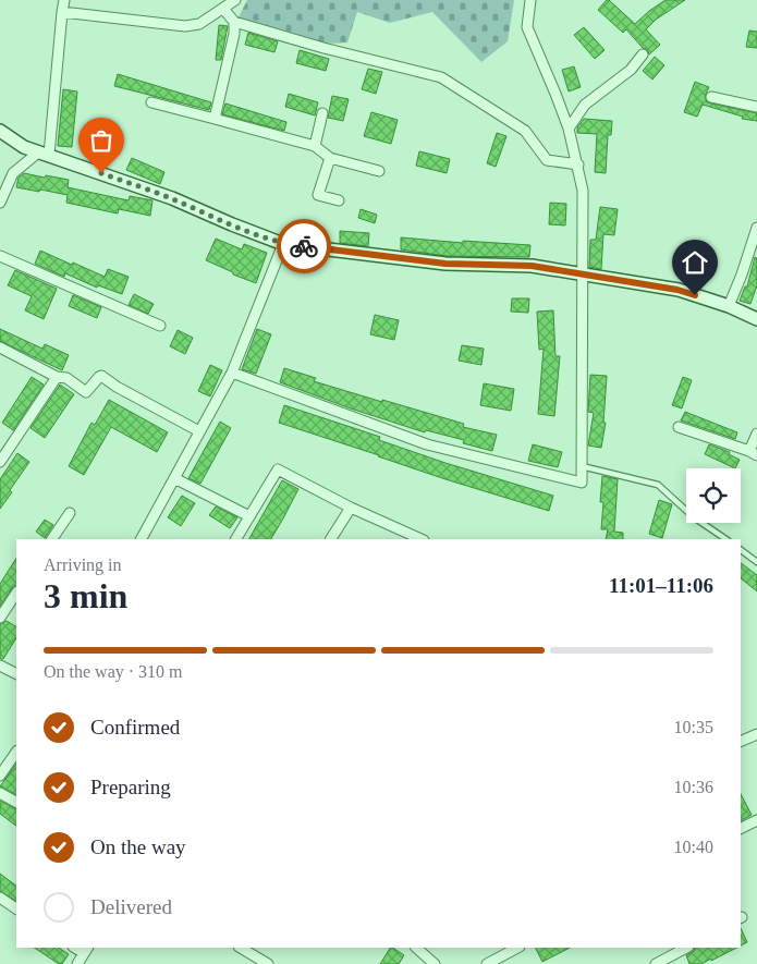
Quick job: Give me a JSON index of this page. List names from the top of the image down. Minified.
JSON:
{"page":{"heading":["3 min","Arriving in","11:01–11:06"],"bar":"On the way · 310 m","list":[["Confirmed","10:35"],["Preparing","10:36"],["On the way","10:40"],"Delivered"]}}
